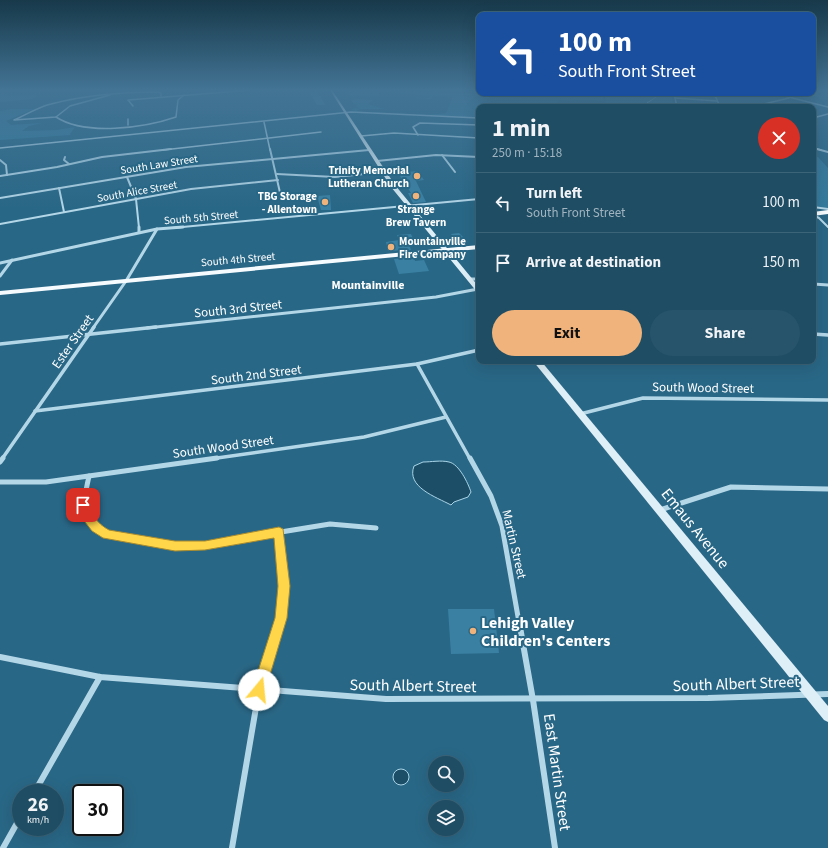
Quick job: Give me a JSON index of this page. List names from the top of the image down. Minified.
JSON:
{"streets":{"main road":["South 4th Street","Emaus Avenue"],"street":["South Law Street","South Alice Street","South 5th Street","South 3rd Street","Ester Street","South 2nd Street","South Wood Street","Martin Street","South Albert Street","East Martin Street"]},"crossings":[["South 5th Street","Ester Street"],["South 4th Street","Ester Street"],["South 3rd Street","Ester Street"],["Ester Street","South 2nd Street"],["South 2nd Street","Martin Street"],["South Wood Street","Emaus Avenue"],["South Wood Street","Martin Street"],["Emaus Avenue","South Albert Street"],["Martin Street","South Albert Street"],["Martin Street","East Martin Street"],["South Albert Street","East Martin Street"]],"districts":["Mountainville"],"places":["Trinity Memorial Lutheran Church","Strange Brew Tavern","TBG Storage - Allentown","Mountainville Fire Company","Lehigh Valley Children's Centers"],"page":{"turn":["100 m","South Front Street"],"heading":["1 min","250 m · 15:18"],"list":[{"name":"Turn left","note":"South Front Street","value":"100 m"},{"name":"Arrive at destination","value":"150 m"}],"buttons":["Exit","Share"],"speed":"26 km/h","limit":"30"}}
